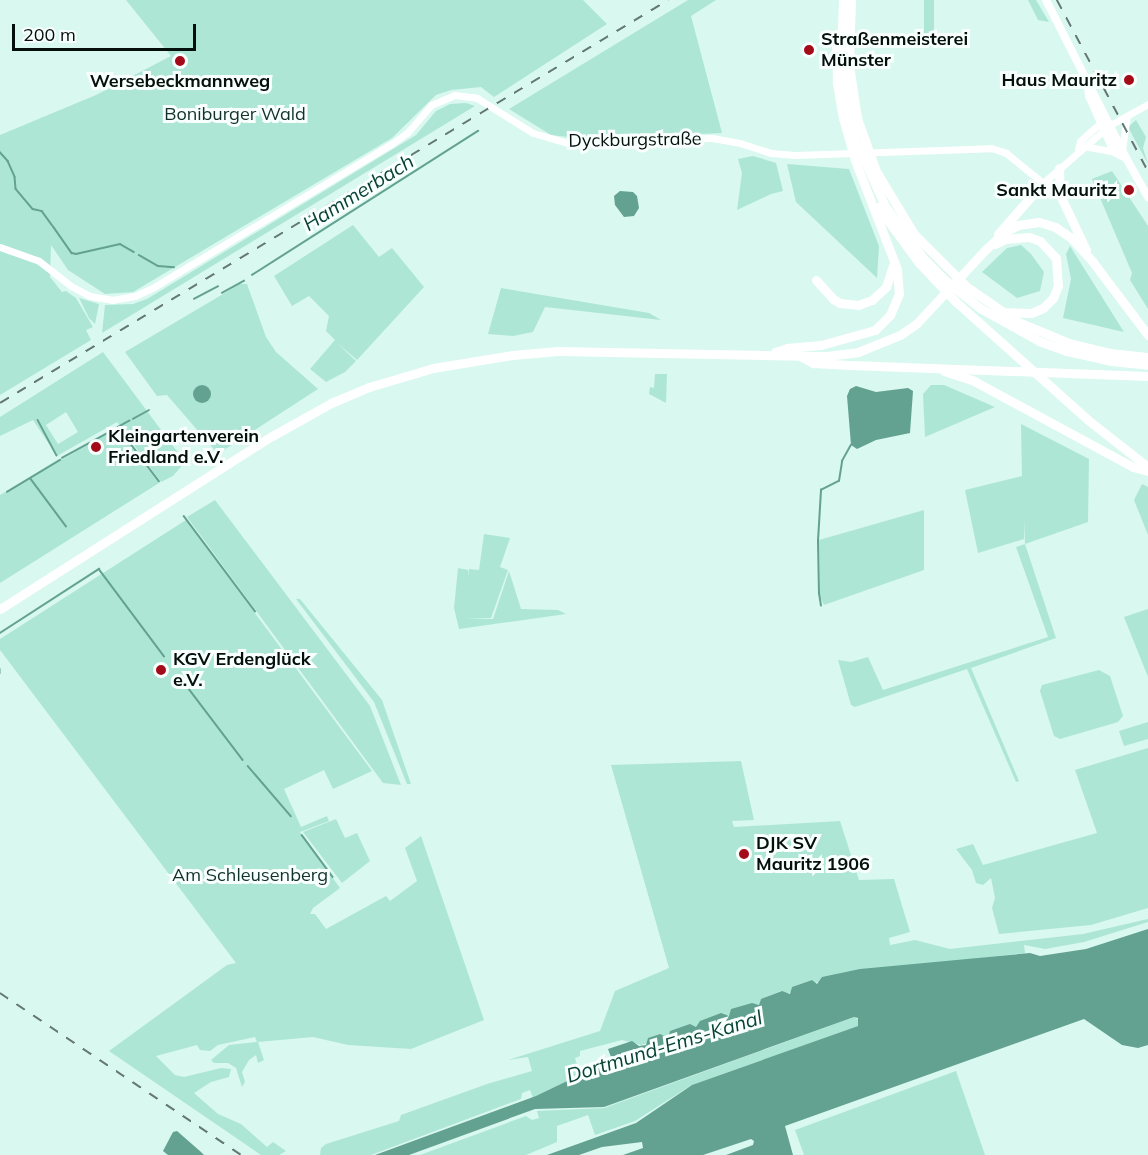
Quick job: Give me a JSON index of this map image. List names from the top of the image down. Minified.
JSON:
{"streets":{"street":["Dyckburgstraße"]},"water":["Hammerbach","Dortmund-Ems-Kanal"],"parks":["Boniburger Wald","Am Schleusenberg"],"places":["Straßenmeisterei Münster","Wersebeckmannweg","Haus Mauritz","Sankt Mauritz","Kleingartenverein Friedland e.V.","KGV Erdenglück e.V.","DJK SV Mauritz 1906"],"scale_bar":"200 m"}
